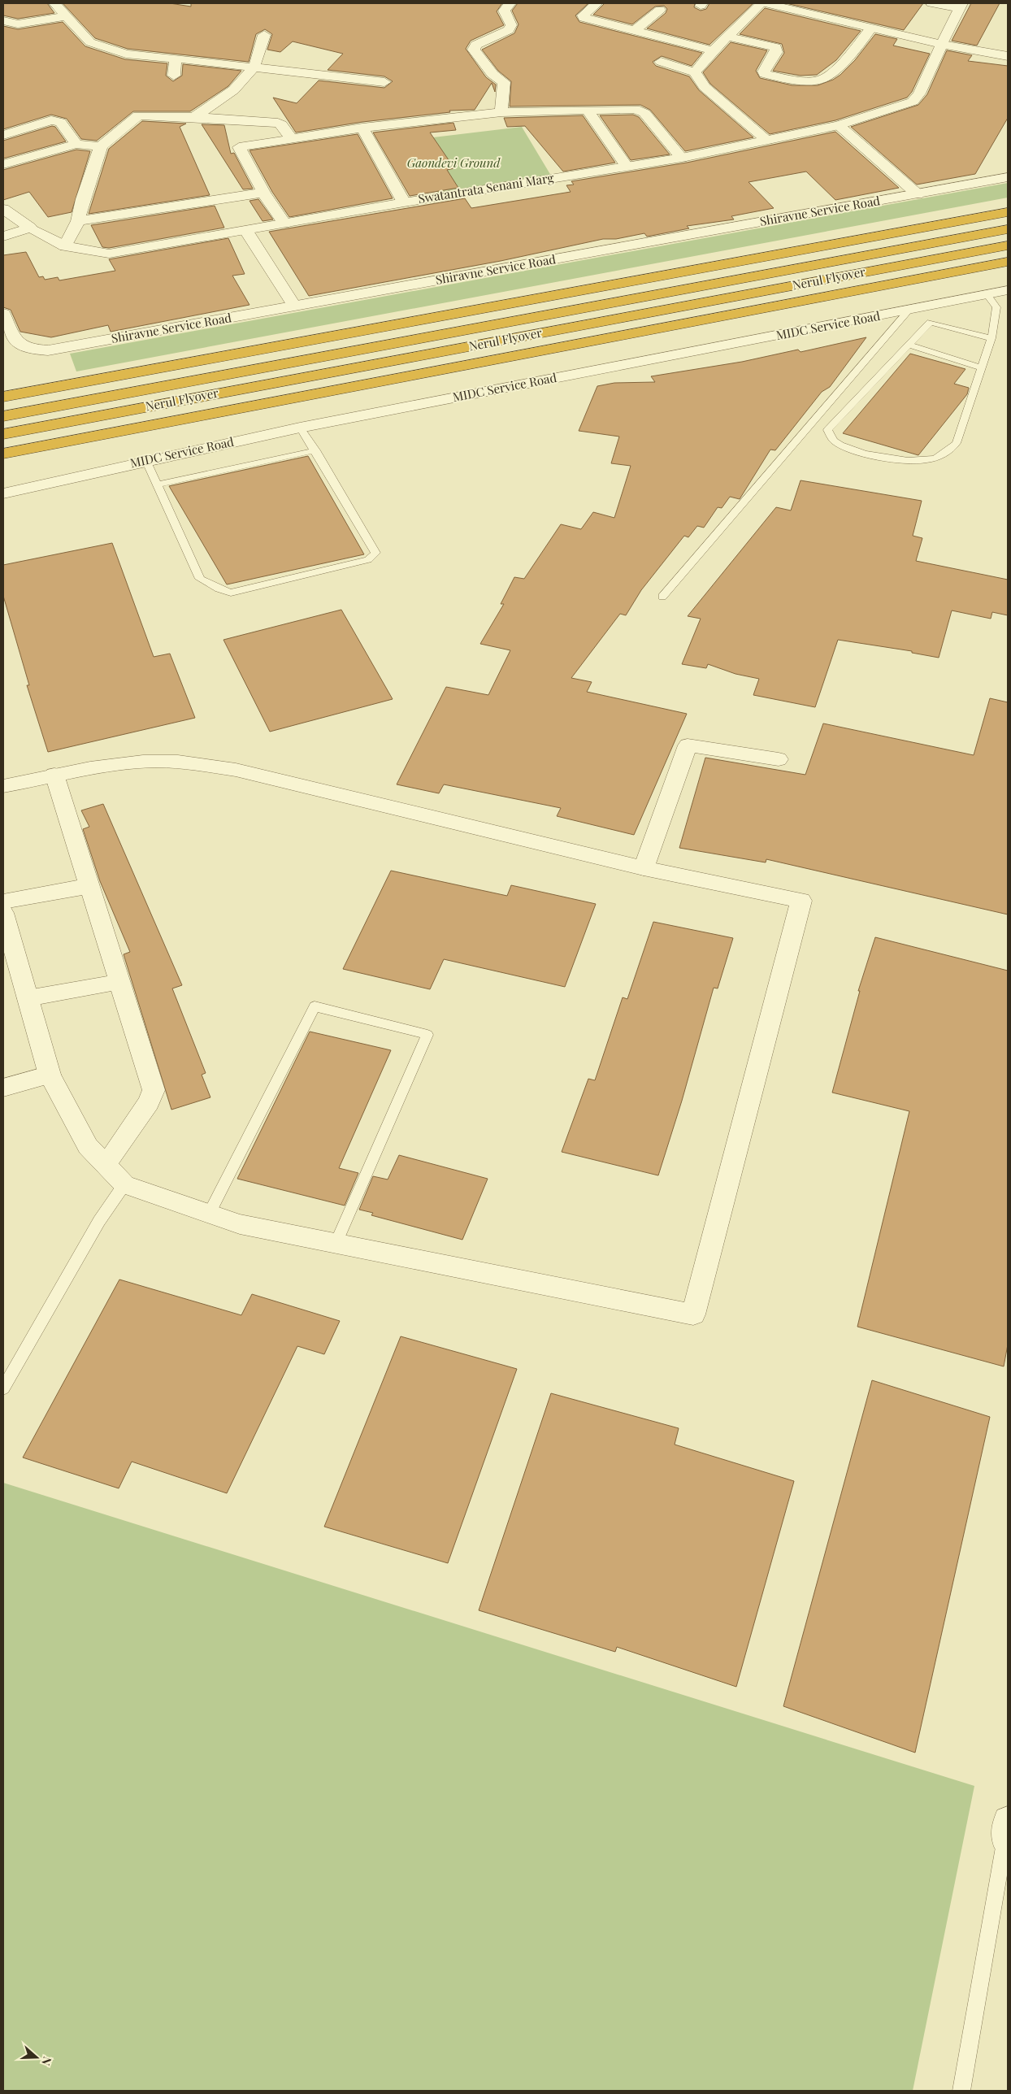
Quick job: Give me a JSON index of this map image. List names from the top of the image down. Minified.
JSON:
{"streets":{"highway":["Nerul Flyover"],"street":["Swatantrata Senani Marg","Shiravne Service Road","MIDC Service Road"]},"parks":["Gaondevi Ground"],"north":"right"}
